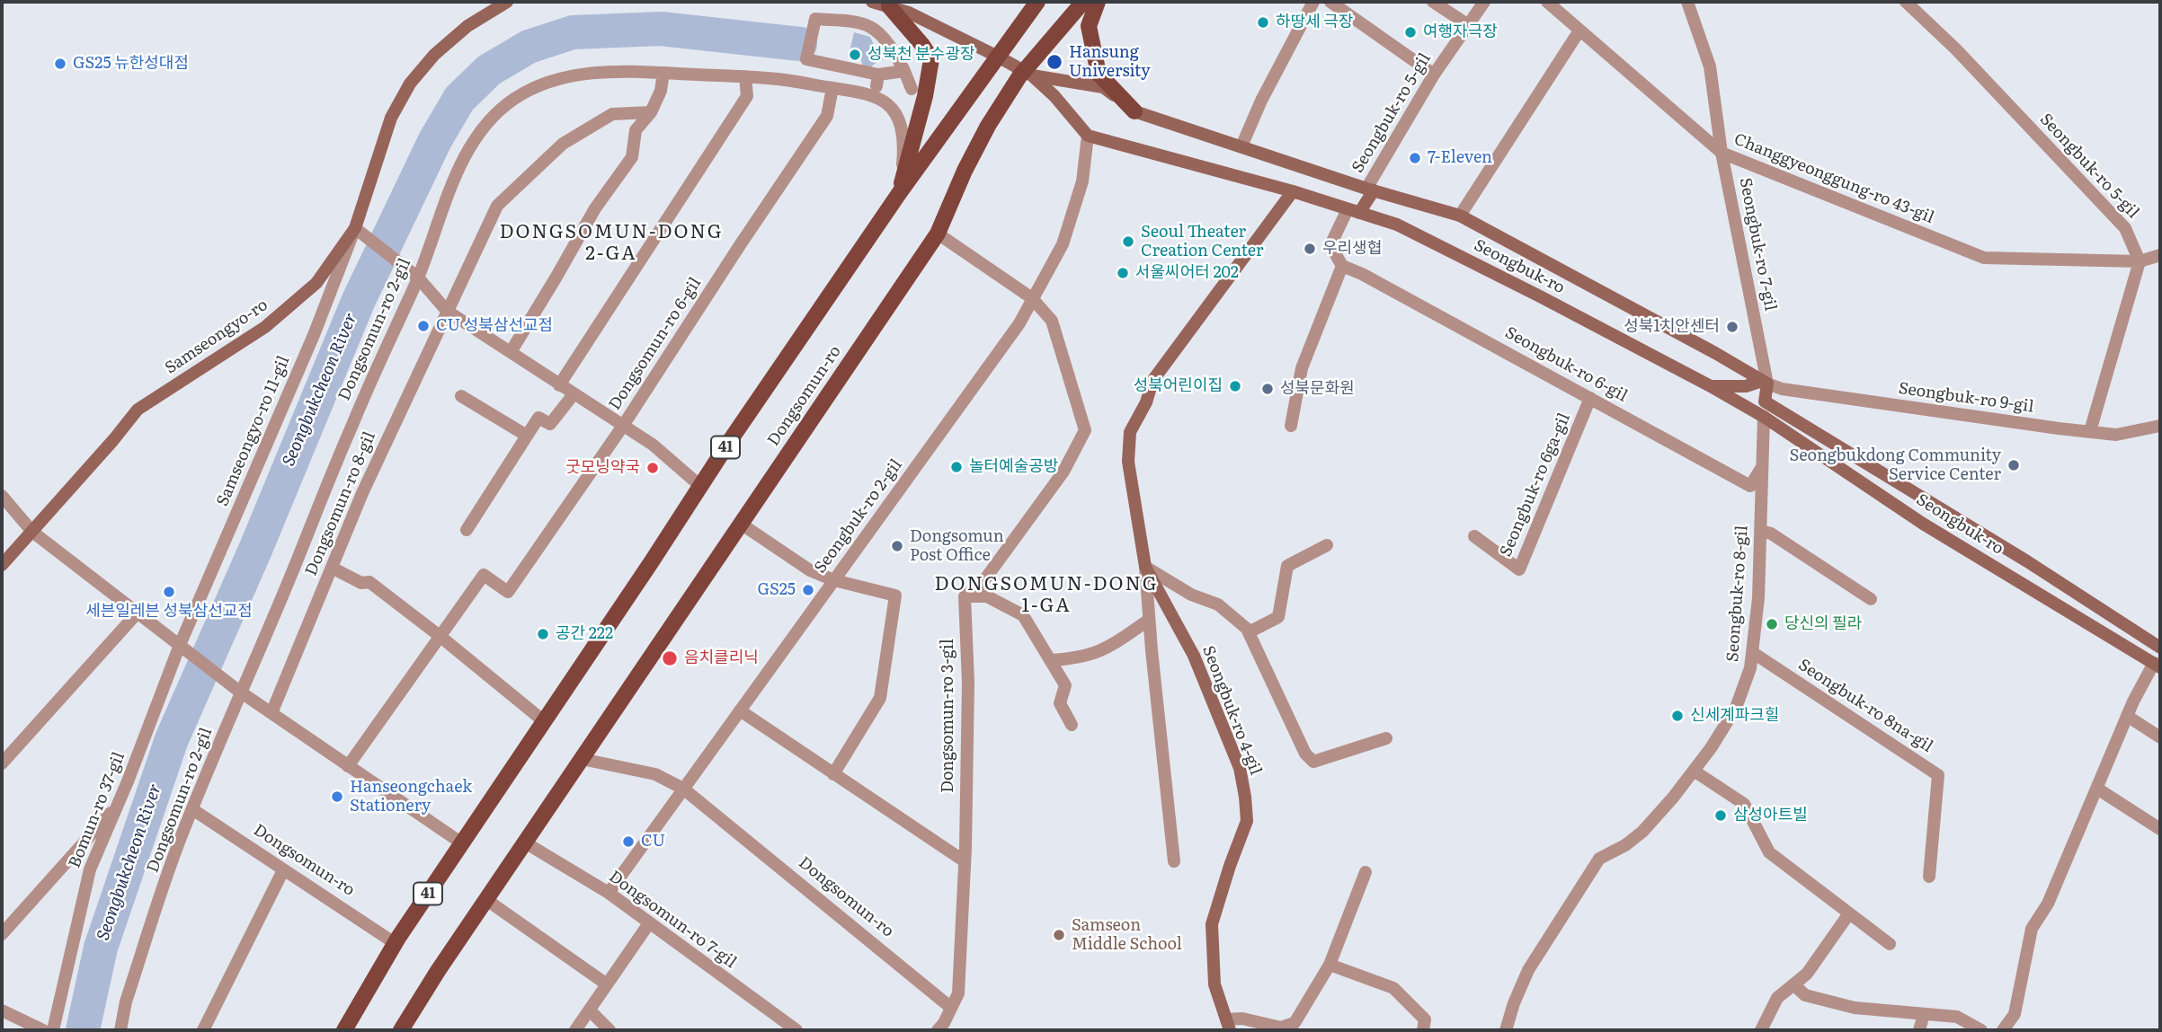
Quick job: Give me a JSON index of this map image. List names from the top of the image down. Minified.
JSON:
{"streets":{"main road":["Seongbuk-ro","Samseongyo-ro","Dongsomun-ro","41","Seongbuk-ro 4-gil"],"street":["Seongbuk-ro 5-gil","Changgyeonggung-ro 43-gil","Seongbuk-ro 7-gil","Dongsomun-ro 2-gil","Dongsomun-ro 6-gil","Seongbuk-ro 6-gil","Seongbuk-ro 9-gil","Samseongyo-ro 11-gil","Seongbuk-ro 6ga-gil","Dongsomun-ro 8-gil","Seongbuk-ro 2-gil","Seongbuk-ro 8-gil","Seongbuk-ro 8na-gil","Dongsomun-ro 3-gil","Bomun-ro 37-gil","Dongsomun-ro 7-gil"]},"crossings":[["Seongbuk-ro 5-gil","Changgyeonggung-ro 43-gil"],["Seongbuk-ro 5-gil","Seongbuk-ro"],["Changgyeonggung-ro 43-gil","Seongbuk-ro 7-gil"],["Seongbuk-ro 7-gil","Seongbuk-ro"],["Seongbuk-ro 7-gil","Seongbuk-ro 9-gil"],["Seongbuk-ro","Dongsomun-ro"],["Seongbuk-ro","Seongbuk-ro 9-gil"],["Seongbuk-ro","Seongbuk-ro 2-gil"],["Seongbuk-ro","Seongbuk-ro 8-gil"],["Seongbuk-ro","Seongbuk-ro 4-gil"],["Dongsomun-ro 2-gil","Dongsomun-ro 6-gil"],["Dongsomun-ro 2-gil","Dongsomun-ro"],["Dongsomun-ro 2-gil","41"],["Samseongyo-ro","Dongsomun-ro 6-gil"],["Samseongyo-ro","Samseongyo-ro 11-gil"],["Dongsomun-ro 6-gil","Samseongyo-ro 11-gil"],["Dongsomun-ro 6-gil","41"],["Dongsomun-ro 6-gil","Dongsomun-ro 8-gil"],["Seongbuk-ro 6-gil","Seongbuk-ro 6ga-gil"],["Seongbuk-ro 6-gil","Seongbuk-ro 8-gil"],["Dongsomun-ro","41"],["Dongsomun-ro","Seongbuk-ro 2-gil"],["Dongsomun-ro","Dongsomun-ro 3-gil"],["Dongsomun-ro","Dongsomun-ro 7-gil"],["Samseongyo-ro 11-gil","Bomun-ro 37-gil"],["Seongbuk-ro 2-gil","Dongsomun-ro 7-gil"],["Seongbuk-ro 8-gil","Seongbuk-ro 8na-gil"]],"districts":["DONGSOMUN-DONG 2-GA","DONGSOMUN-DONG 1-GA"],"water":["Seongbukcheon River"],"places":["하땅세 극장","여행자극장","성북천 분수광장","Hansung University","GS25 뉴한성대점","7-Eleven","Seoul Theater Creation Center","우리생협","서울씨어터 202","CU 성북삼선교점","성북1치안센터","성북어린이집","성북문화원","Seongbukdong Community Service Center","놀터예술공방","굿모닝약국","Dongsomun Post Office","GS25","세븐일레븐 성북삼선교점","당신의 필라","공간 222","음치클리닉","신세계파크힐","Hanseongchaek Stationery","삼성아트빌","CU","Samseon Middle School"]}
